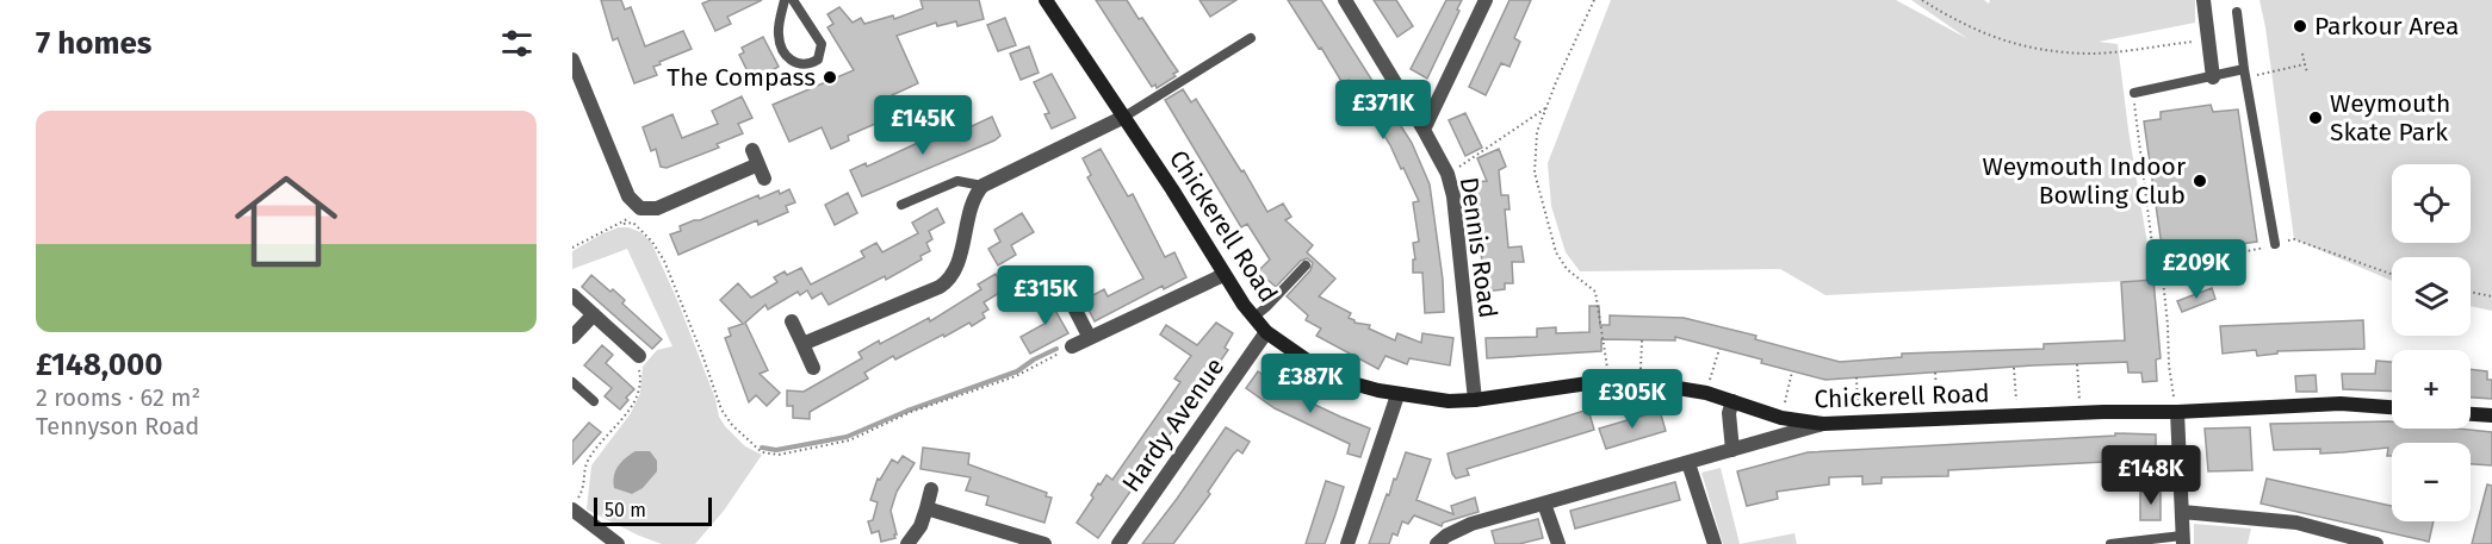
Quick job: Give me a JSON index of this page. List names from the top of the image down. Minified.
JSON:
{"streets":{"main road":["Chickerell Road"],"street":["Dennis Road","Hardy Avenue"]},"crossings":[["Chickerell Road","Dennis Road"],["Chickerell Road","Hardy Avenue"]],"places":["Parkour Area","The Compass","Weymouth Skate Park","Weymouth Indoor Bowling Club"],"scale_bar":"50 m","page":{"heading":"7 homes","price":["£371K","£145K","£209K","£315K","£387K","£305K","£148K"],"list":[{"name":"£148,000","note":"2 rooms · 62 m² · Tennyson Road"}],"map_buttons":["+","−"],"scale":"50 m"}}
